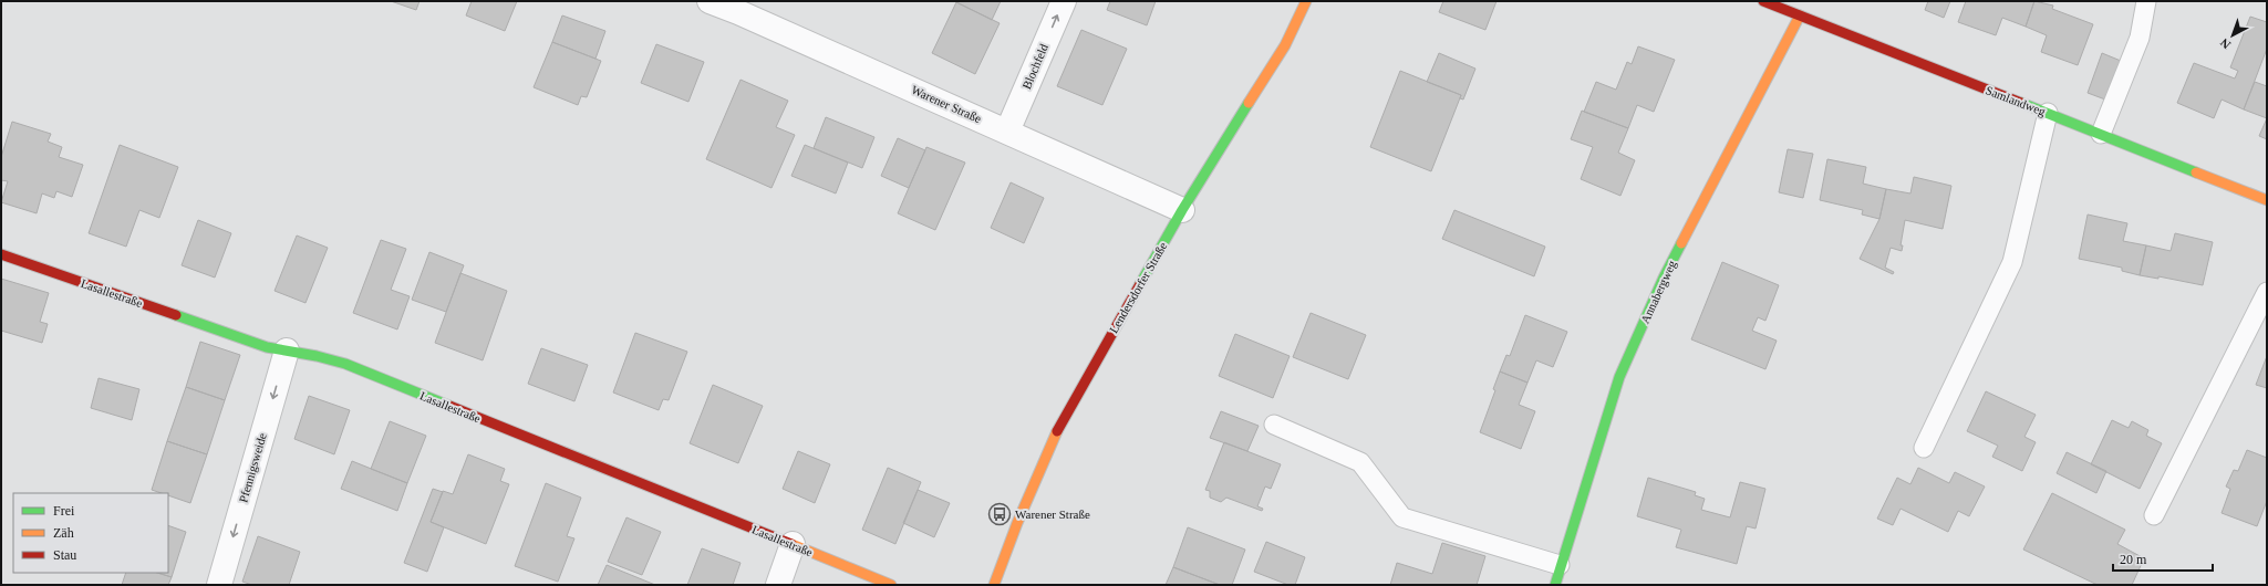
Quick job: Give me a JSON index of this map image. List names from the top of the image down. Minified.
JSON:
{"streets":{"street":["Blochfeld","Samlandweg","Warener Straße","Lendersdorfer Straße","Annabergweg","Lasallestraße","Pfennigsweide"]},"crossings":[["Blochfeld","Warener Straße"],["Samlandweg","Annabergweg"],["Warener Straße","Lendersdorfer Straße"],["Lasallestraße","Pfennigsweide"]],"one_way":["Blochfeld","Pfennigsweide"],"places":{"bus stop":["Warener Straße"]},"legend":["Frei","Zäh","Stau"],"scale_bar":"20 m","north":"bottom left"}
